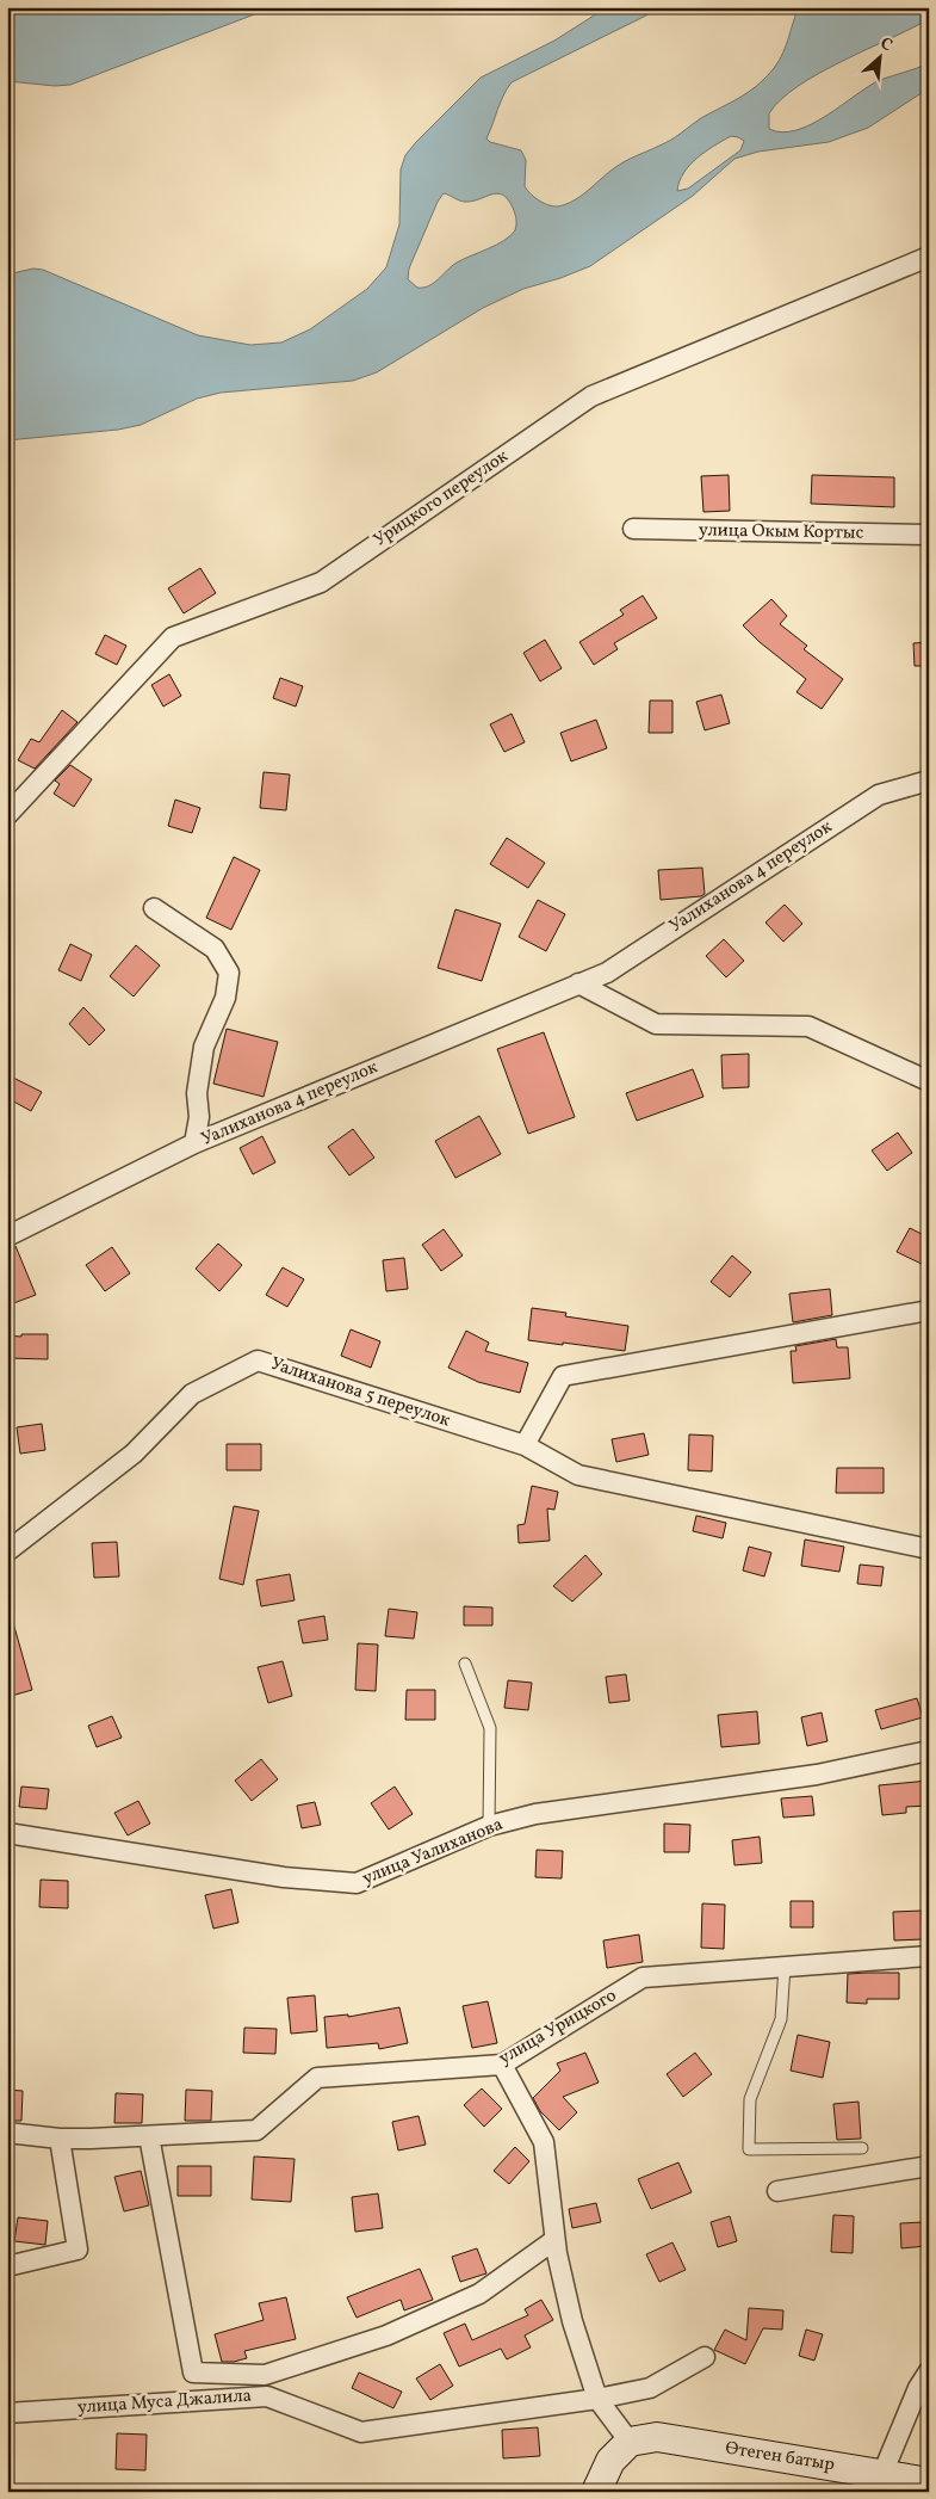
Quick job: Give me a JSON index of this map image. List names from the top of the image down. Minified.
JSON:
{"streets":{"street":["Урицкого переулок","улица Окым Кортыс","Уалиханова 4 переулок","Уалиханова 5 переулок","улица Уалиханова","улица Урицкого","улица Муса Джалила","Өтеген батыр"]},"north":"top right"}
